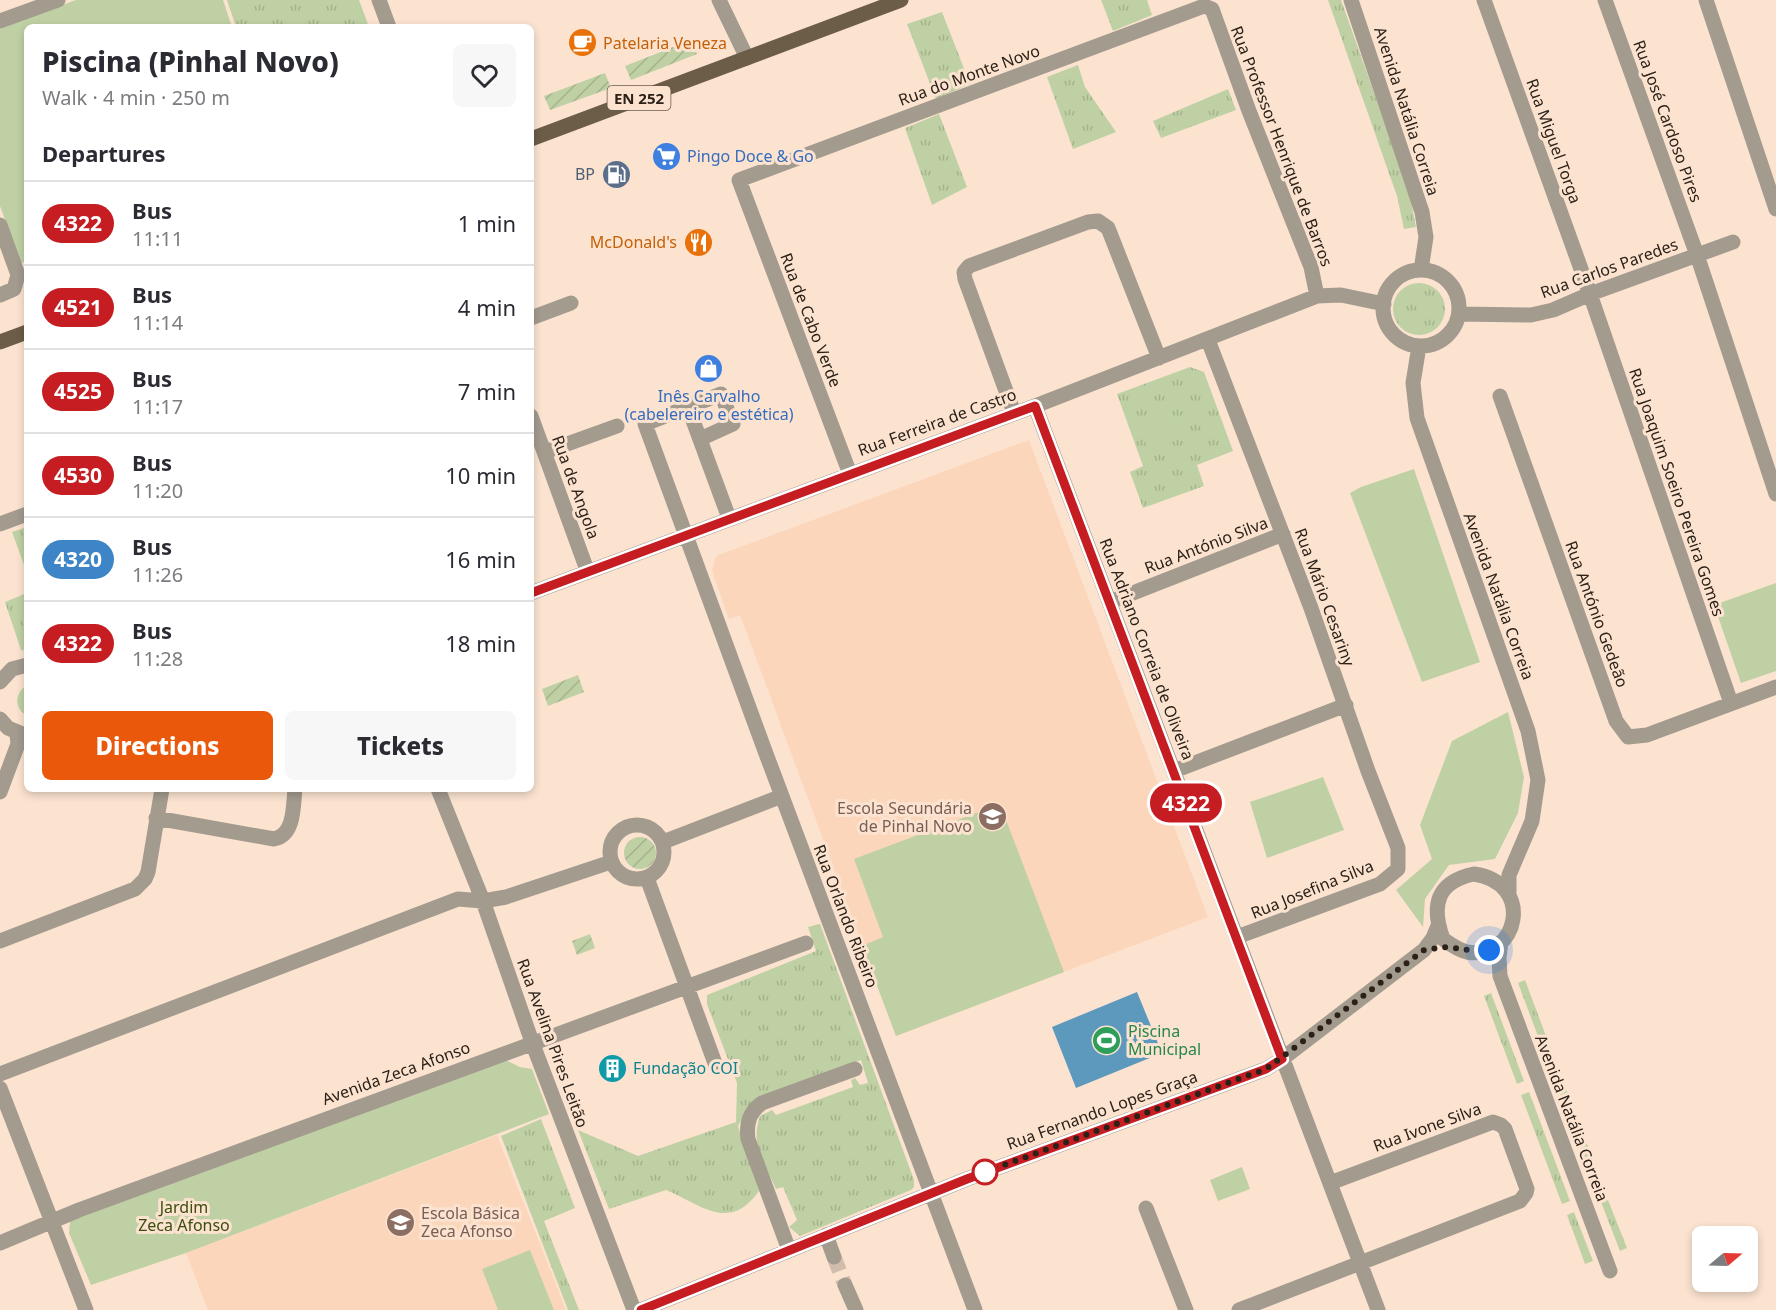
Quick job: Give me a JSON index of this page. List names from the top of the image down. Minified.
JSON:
{"streets":{"main road":["EN 252"],"street":["Rua do Monte Novo","Avenida Natália Correia","Rua José Cardoso Pires","Rua Miguel Torga","Rua Professor Henrique de Barros","Rua Carlos Paredes","Rua de Cabo Verde","Rua Ferreira de Castro","Rua de Angola","Rua Joaquim Soeiro Pereira Gomes","Rua António Silva","Rua Mário Cesariny","Rua António Gedeão","Rua Adriano Correia de Oliveira","Rua Josefina Silva","Rua Orlando Ribeiro","Rua Avelina Pires Leitão","Avenida Zeca Afonso","Rua Fernando Lopes Graça","Rua Ivone Silva"]},"crossings":[["Rua do Monte Novo","Rua Professor Henrique de Barros"],["Rua do Monte Novo","Rua de Cabo Verde"],["Avenida Natália Correia","Rua Carlos Paredes"],["Avenida Natália Correia","Rua Ferreira de Castro"],["Avenida Natália Correia","Rua Fernando Lopes Graça"],["Rua José Cardoso Pires","Rua Carlos Paredes"],["Rua Miguel Torga","Rua Carlos Paredes"],["Rua Miguel Torga","Rua Joaquim Soeiro Pereira Gomes"],["Rua Professor Henrique de Barros","Rua Ferreira de Castro"],["Rua Carlos Paredes","Rua Ferreira de Castro"],["Rua Carlos Paredes","Rua Joaquim Soeiro Pereira Gomes"],["Rua de Cabo Verde","Rua Ferreira de Castro"],["Rua Ferreira de Castro","Rua de Angola"],["Rua Ferreira de Castro","Rua Mário Cesariny"],["Rua Ferreira de Castro","Rua Adriano Correia de Oliveira"],["Rua Ferreira de Castro","Rua Orlando Ribeiro"],["Rua Joaquim Soeiro Pereira Gomes","Rua António Gedeão"],["Rua António Silva","Rua Mário Cesariny"],["Rua António Silva","Rua Adriano Correia de Oliveira"],["Rua Mário Cesariny","Rua Josefina Silva"],["Rua Adriano Correia de Oliveira","Rua Josefina Silva"],["Rua Adriano Correia de Oliveira","Rua Fernando Lopes Graça"],["Rua Adriano Correia de Oliveira","Rua Ivone Silva"],["Rua Orlando Ribeiro","Rua Fernando Lopes Graça"],["Rua Avelina Pires Leitão","Avenida Zeca Afonso"]],"parks":["Jardim Zeca Afonso"],"places":{"cafe":["Patelaria Veneza"],"supermarket":["Pingo Doce & Go"],"fuel station":["BP"],"restaurant":["McDonald's"],"shop":["Inês Carvalho (cabelereiro e estética)"],"school or university":["Escola Secundária de Pinhal Novo","Escola Básica Zeca Afonso"],"sports":["Piscina Municipal"],"building":["Fundação COI"]},"lines":["bus line 4322"],"north":"right","page":{"on_map":"4322","heading":[["Piscina (Pinhal Novo)","Walk · 4 min · 250 m"],"Departures"],"list":[{"mark":"4322","name":"Bus","note":"11:11","value":"1 min"},{"mark":"4521","name":"Bus","note":"11:14","value":"4 min"},{"mark":"4525","name":"Bus","note":"11:17","value":"7 min"},{"mark":"4530","name":"Bus","note":"11:20","value":"10 min"},{"mark":"4320","name":"Bus","note":"11:26","value":"16 min"},{"mark":"4322","name":"Bus","note":"11:28","value":"18 min"}],"buttons":["Directions","Tickets"]}}
